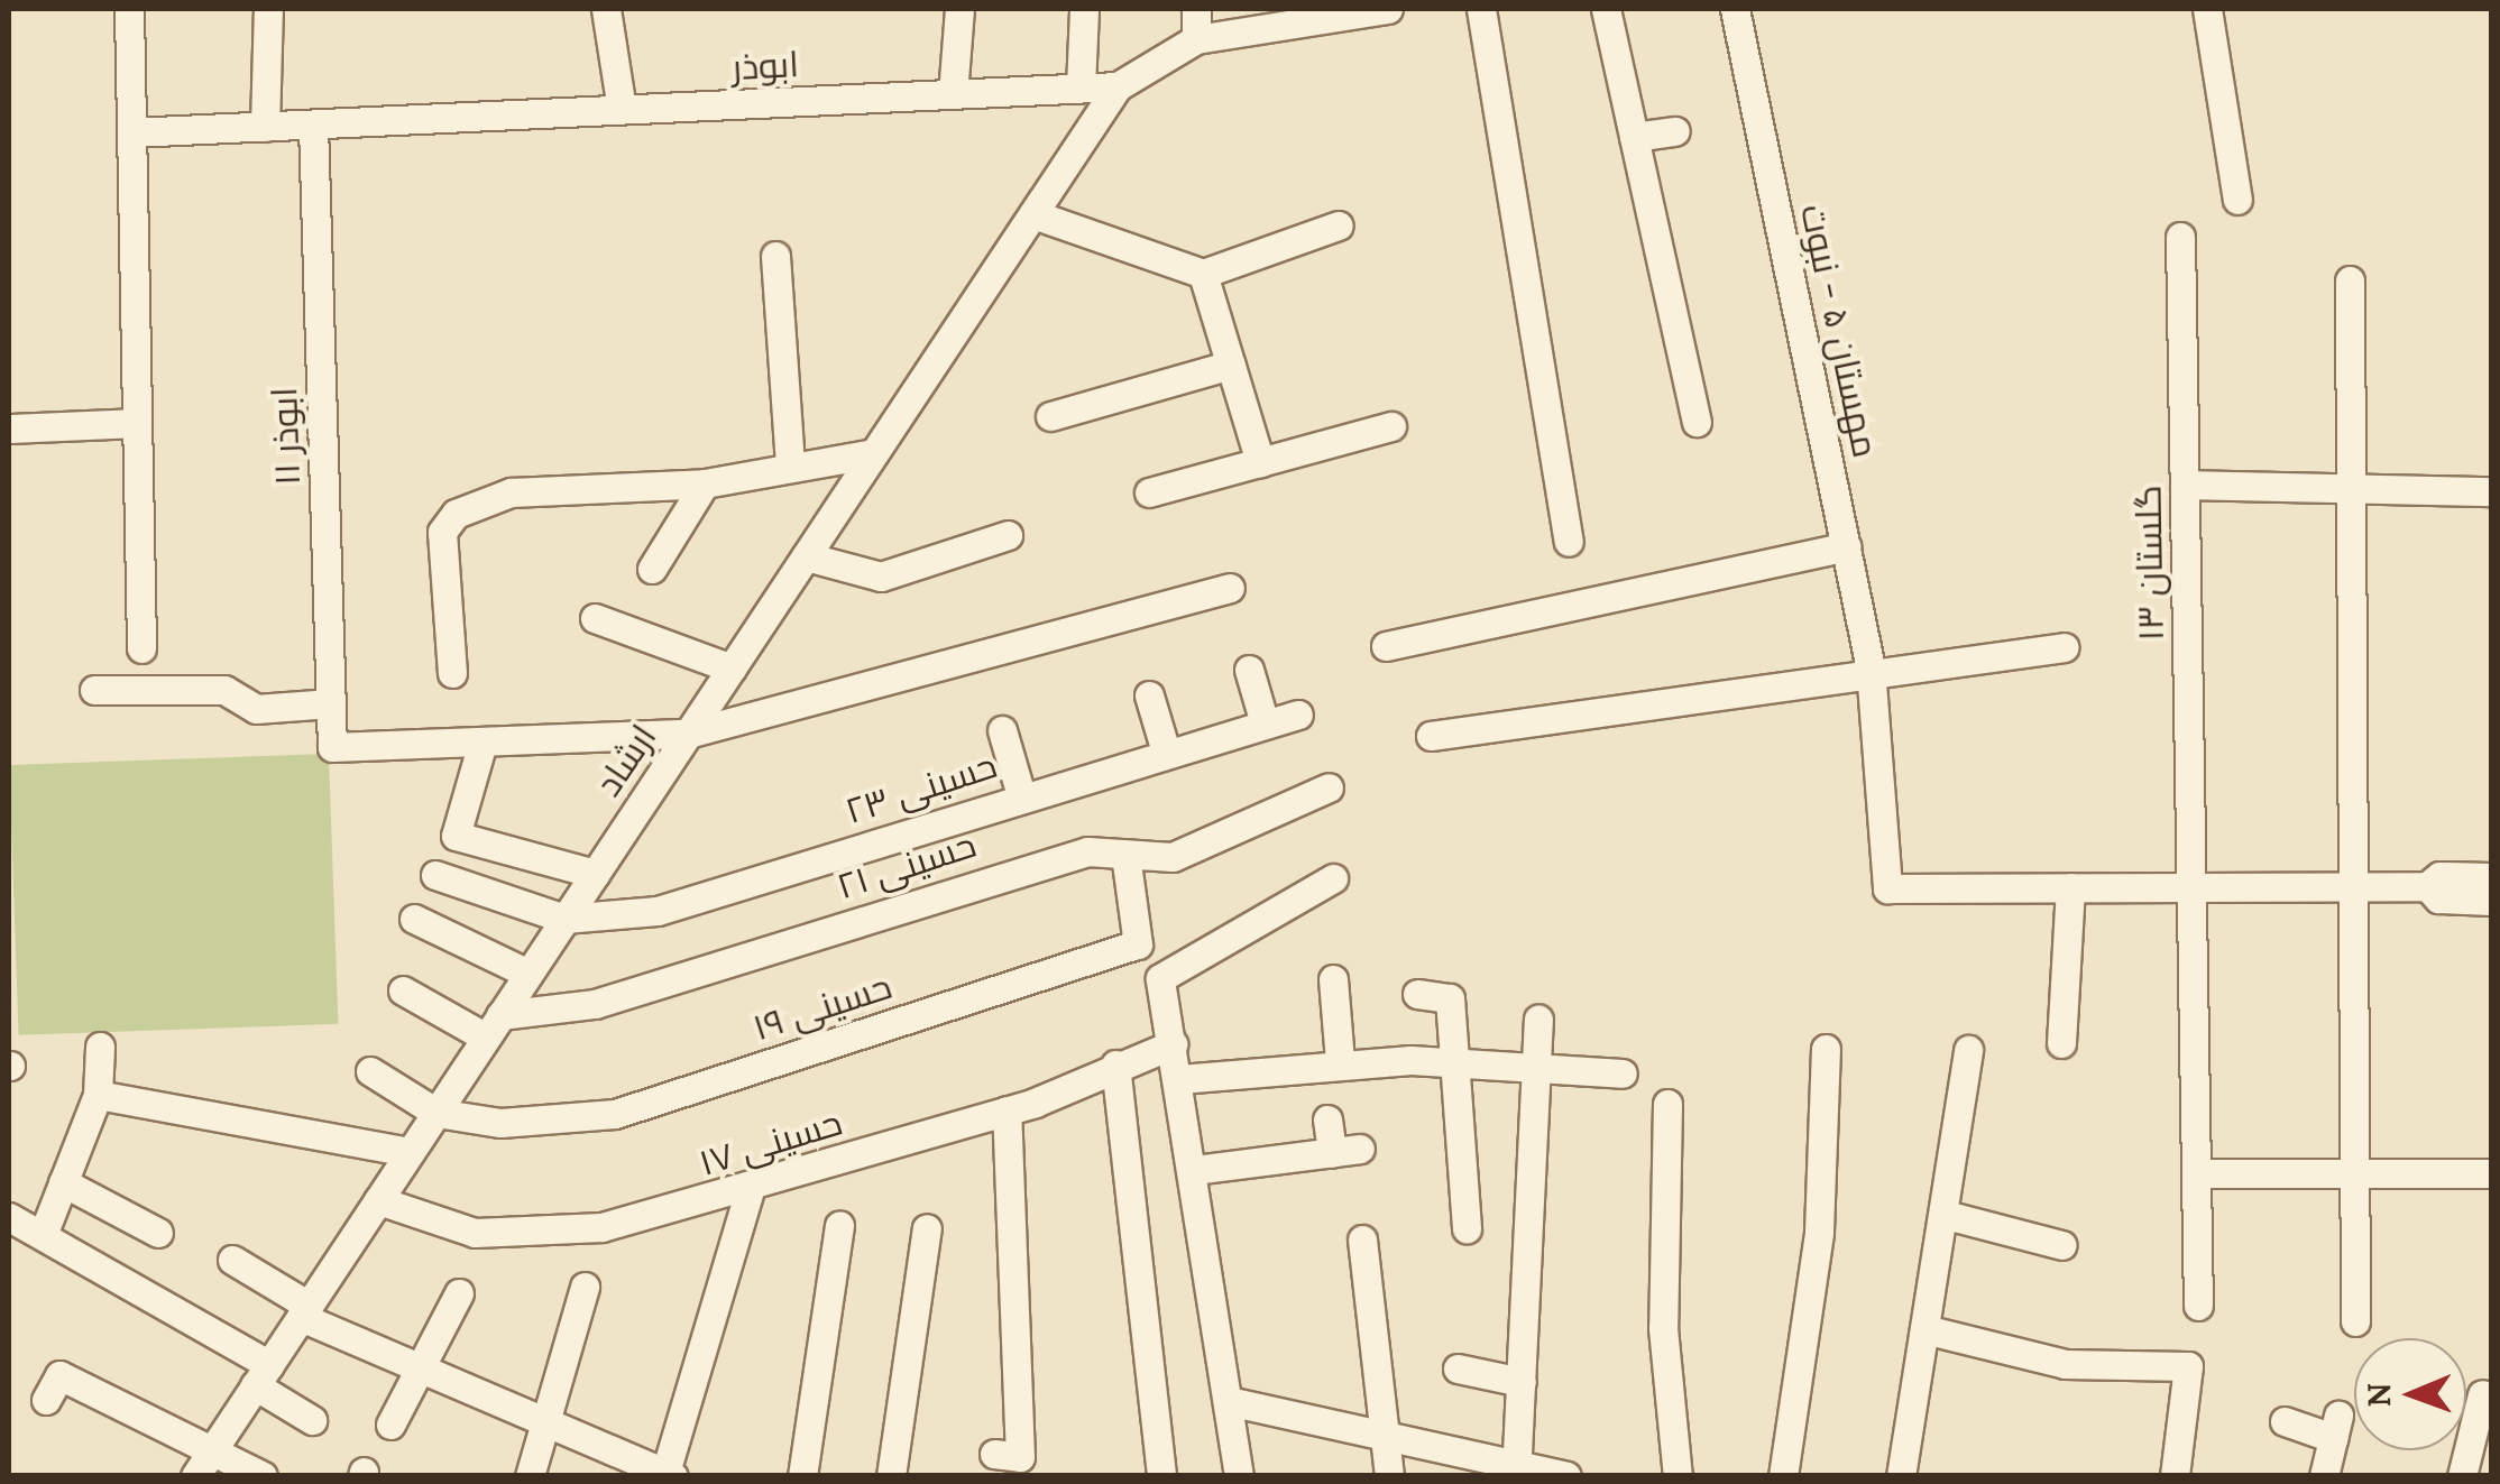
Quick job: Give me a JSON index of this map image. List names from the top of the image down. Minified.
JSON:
{"streets":{"street":["ابوذر","مهستان ۵ - نبوت","ابوذر ۱۱","گلستان ۱۳","ارشاد","حسینی ۲۳","حسینی ۲۱","حسینی ۱۹","حسینی ۱۷"]},"crossings":[["ابوذر","ابوذر ۱۱"],["ابوذر","ارشاد"],["ارشاد","حسینی ۲۳"],["ارشاد","حسینی ۲۱"],["ارشاد","حسینی ۱۹"],["ارشاد","حسینی ۱۷"],["حسینی ۲۱","حسینی ۱۹"]],"north":"left"}
